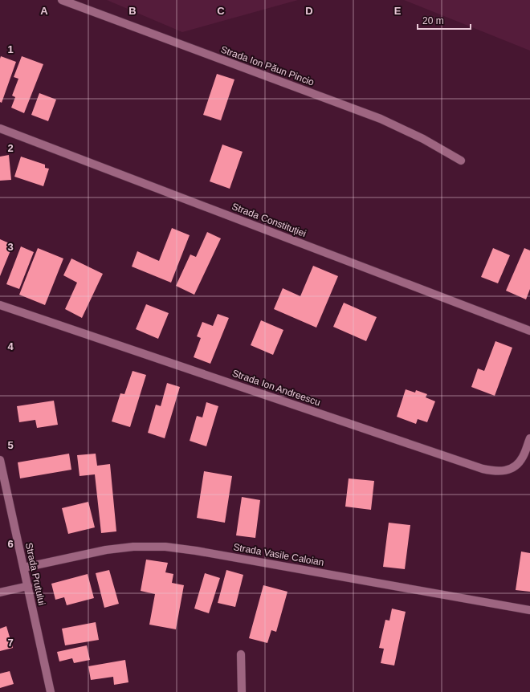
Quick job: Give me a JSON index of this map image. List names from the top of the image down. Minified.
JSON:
{"streets":{"street":["Strada Ion Păun Pincio","Strada Constituției","Strada Ion Andreescu","Strada Vasile Caloian","Strada Prutului"]},"crossings":[["Strada Vasile Caloian","Strada Prutului"]],"scale_bar":"20 m","grid":{"columns":["A","B","C","D","E"],"rows":["1","2","3","4","5","6","7"]}}
